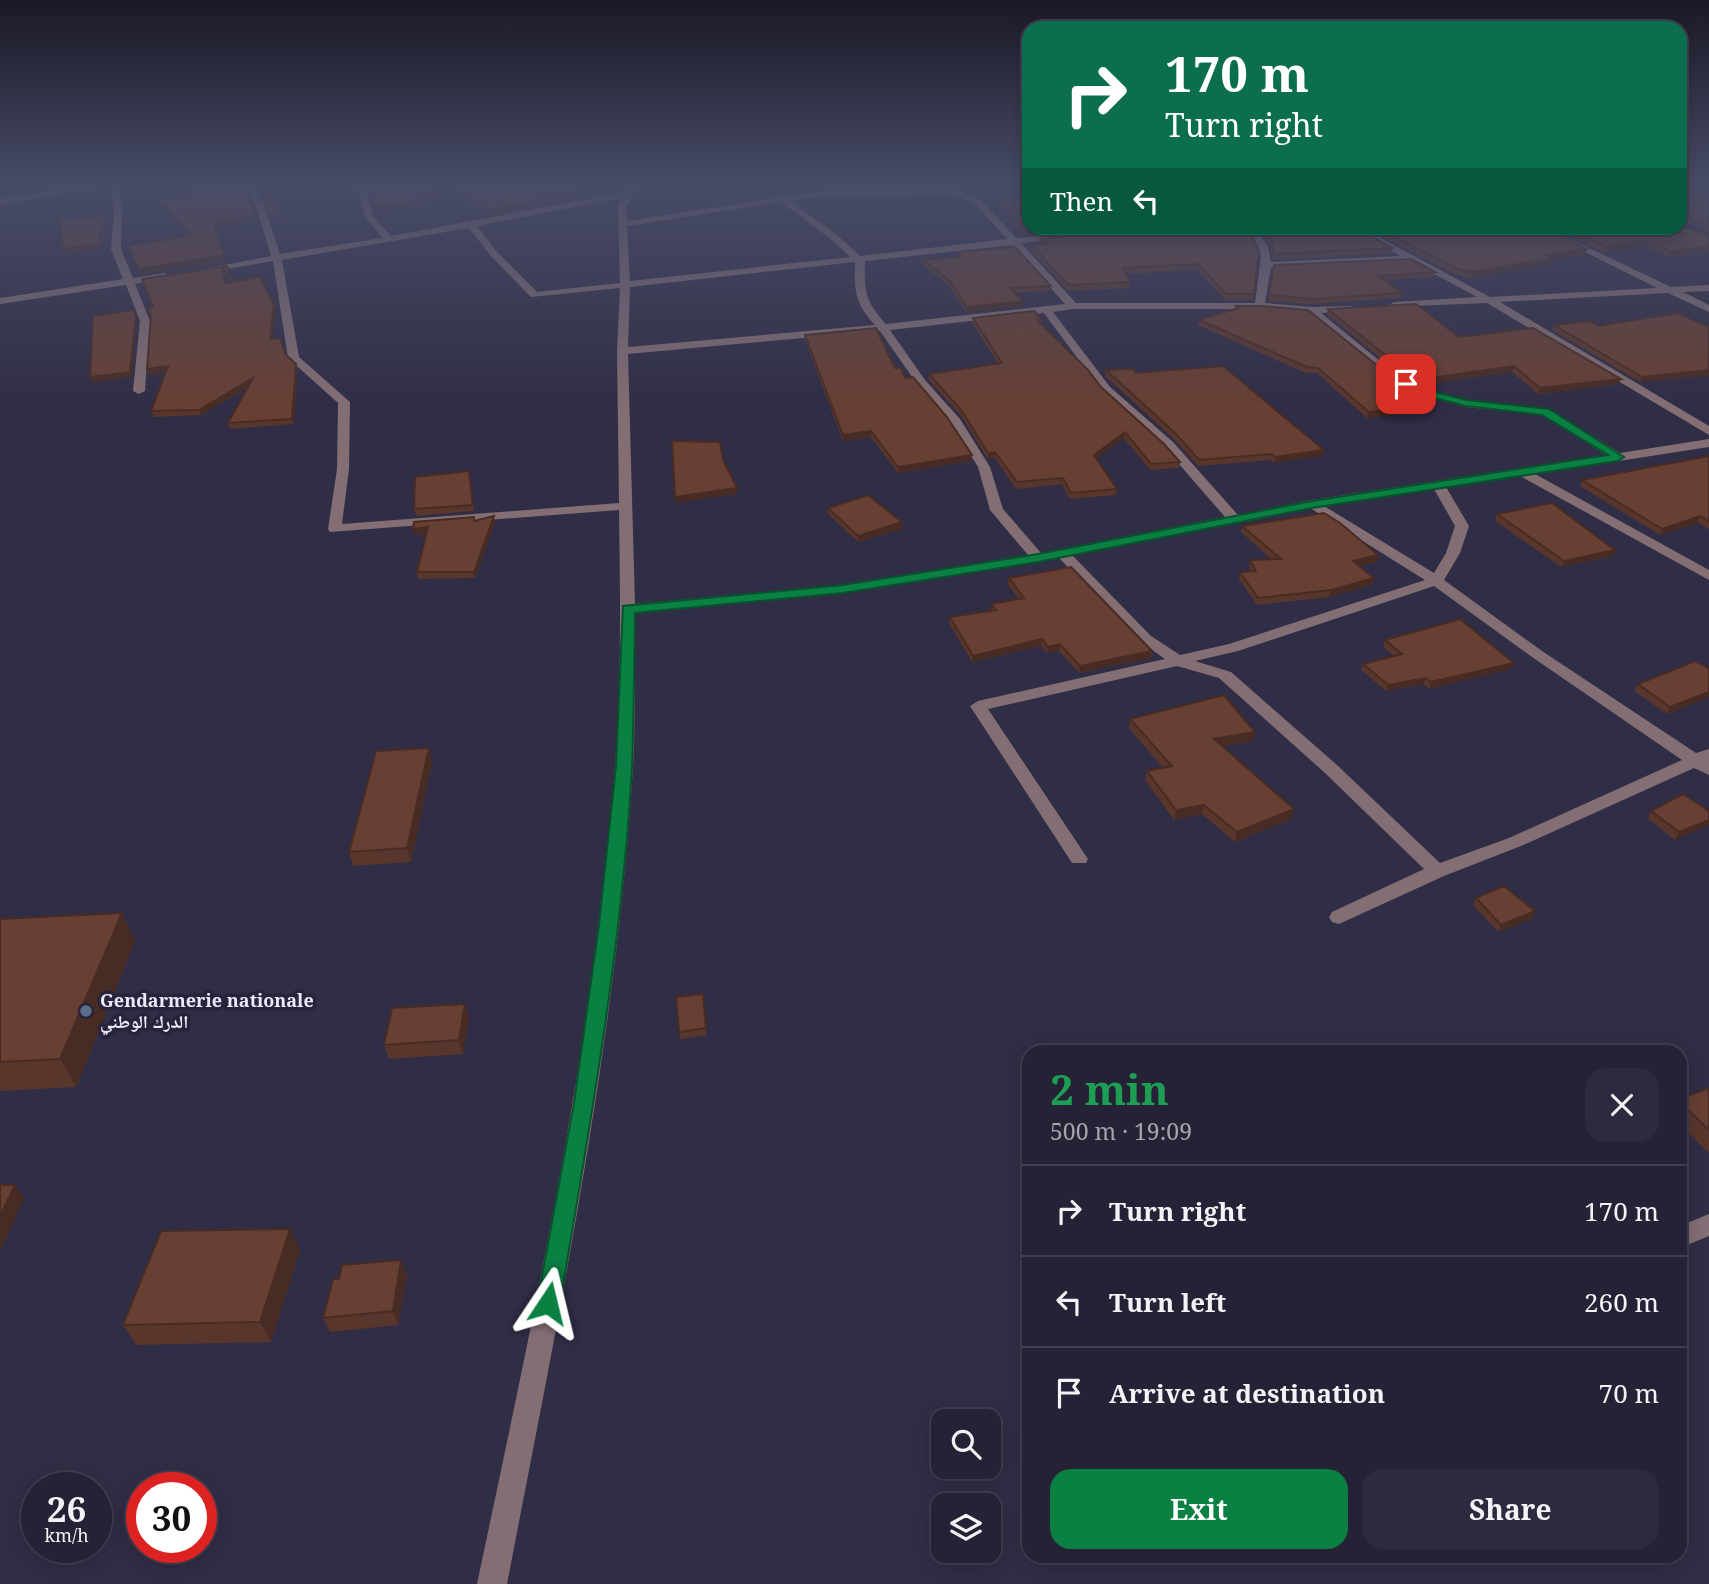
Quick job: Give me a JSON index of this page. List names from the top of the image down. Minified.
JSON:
{"places":["Gendarmerie nationale الدرك الوطني"],"page":{"turn":["170 m","Turn right"],"then":"Then","heading":["2 min","500 m · 19:09"],"list":[{"name":"Turn right","value":"170 m"},{"name":"Turn left","value":"260 m"},{"name":"Arrive at destination","value":"70 m"}],"buttons":["Exit","Share"],"speed":"26 km/h","limit":"30"}}
